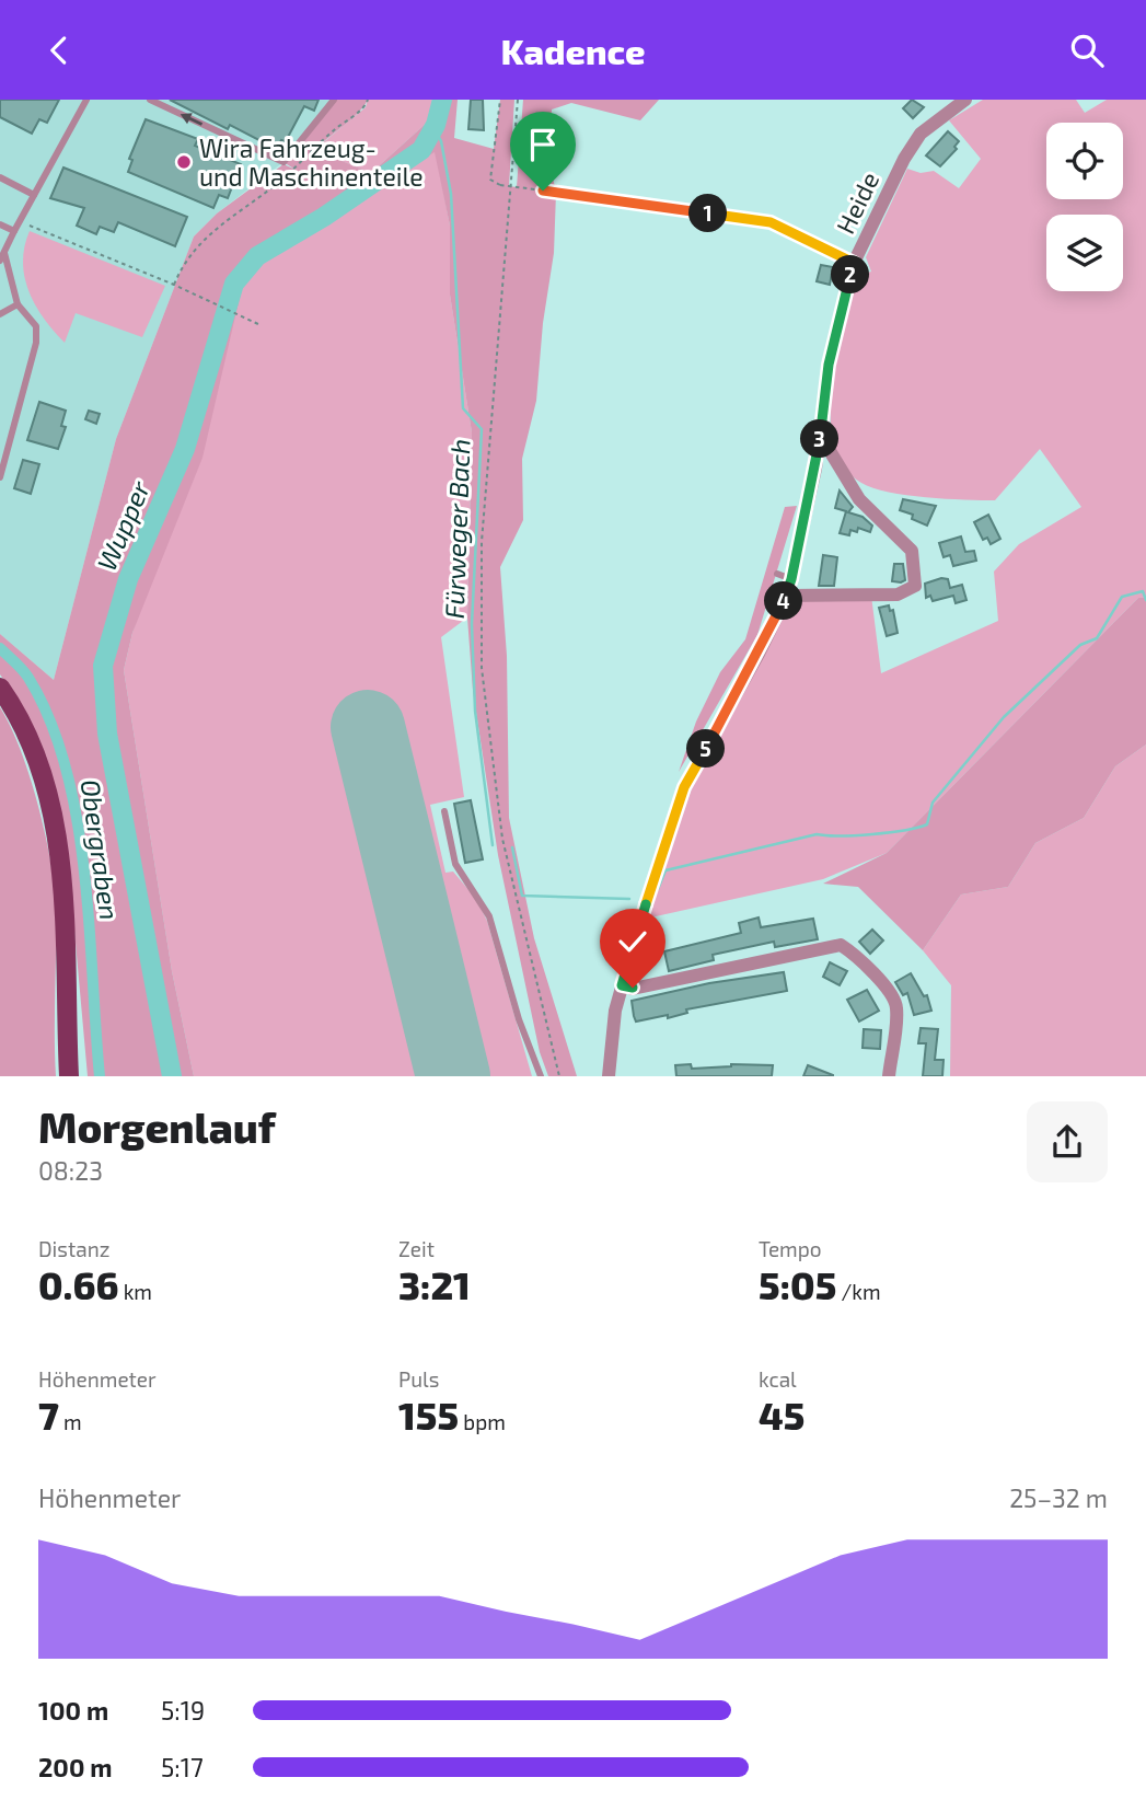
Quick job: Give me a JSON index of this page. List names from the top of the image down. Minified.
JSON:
{"streets":{"street":["Heide"]},"water":["Wupper","Fürweger Bach","Obergraben"],"places":["Wira Fahrzeug- und Maschinenteile"],"page":{"header":"Kadence","pins":["1","2","3","4","5"],"heading":["Morgenlauf","08:23"],"stats":[["Distanz","0.66 km"],["Zeit","3:21"],["Tempo","5:05 /km"],["Höhenmeter","7 m"],["Puls","155 bpm"],["kcal","45"]],"chart":["Höhenmeter","25–32 m"],"list":[{"name":"100 m","note":"5:19"},{"name":"200 m","note":"5:17"}]}}
